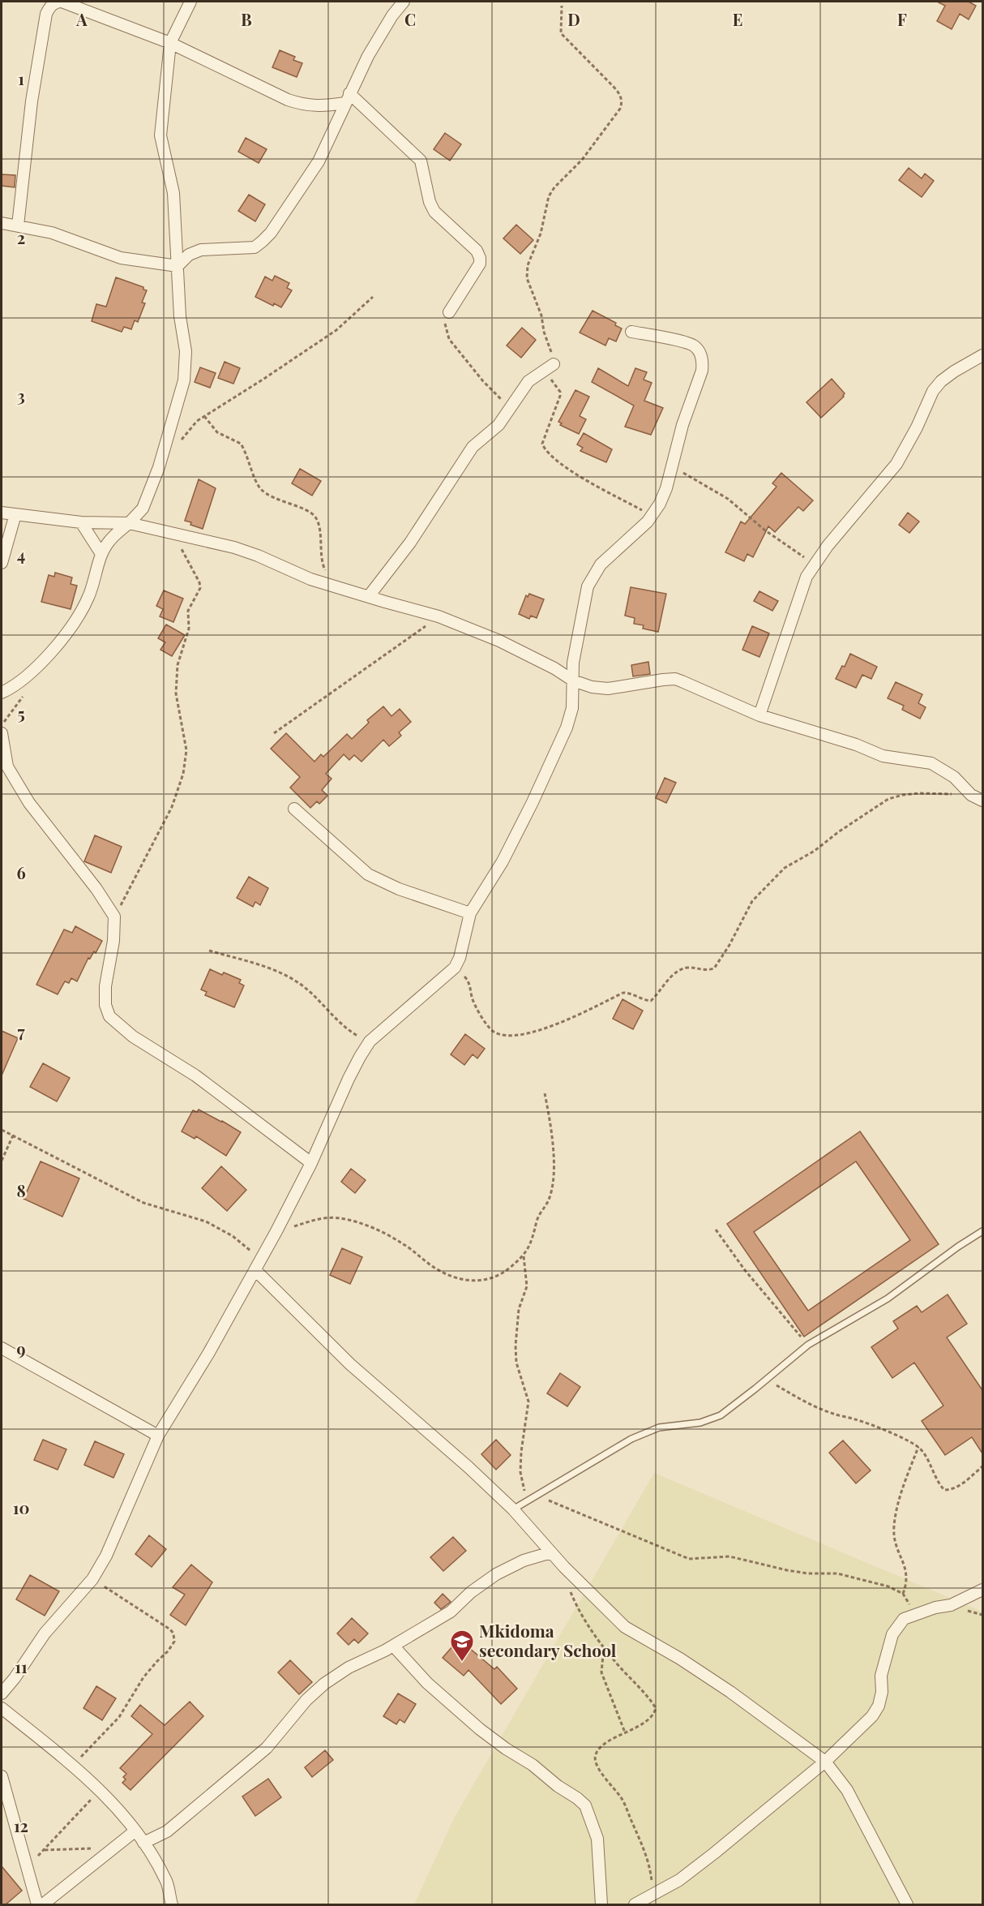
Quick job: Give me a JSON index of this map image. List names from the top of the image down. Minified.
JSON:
{"places":{"school or university":["Mkidoma secondary School"]},"grid":{"columns":["A","B","C","D","E","F"],"rows":["1","2","3","4","5","6","7","8","9","10","11","12"]}}
